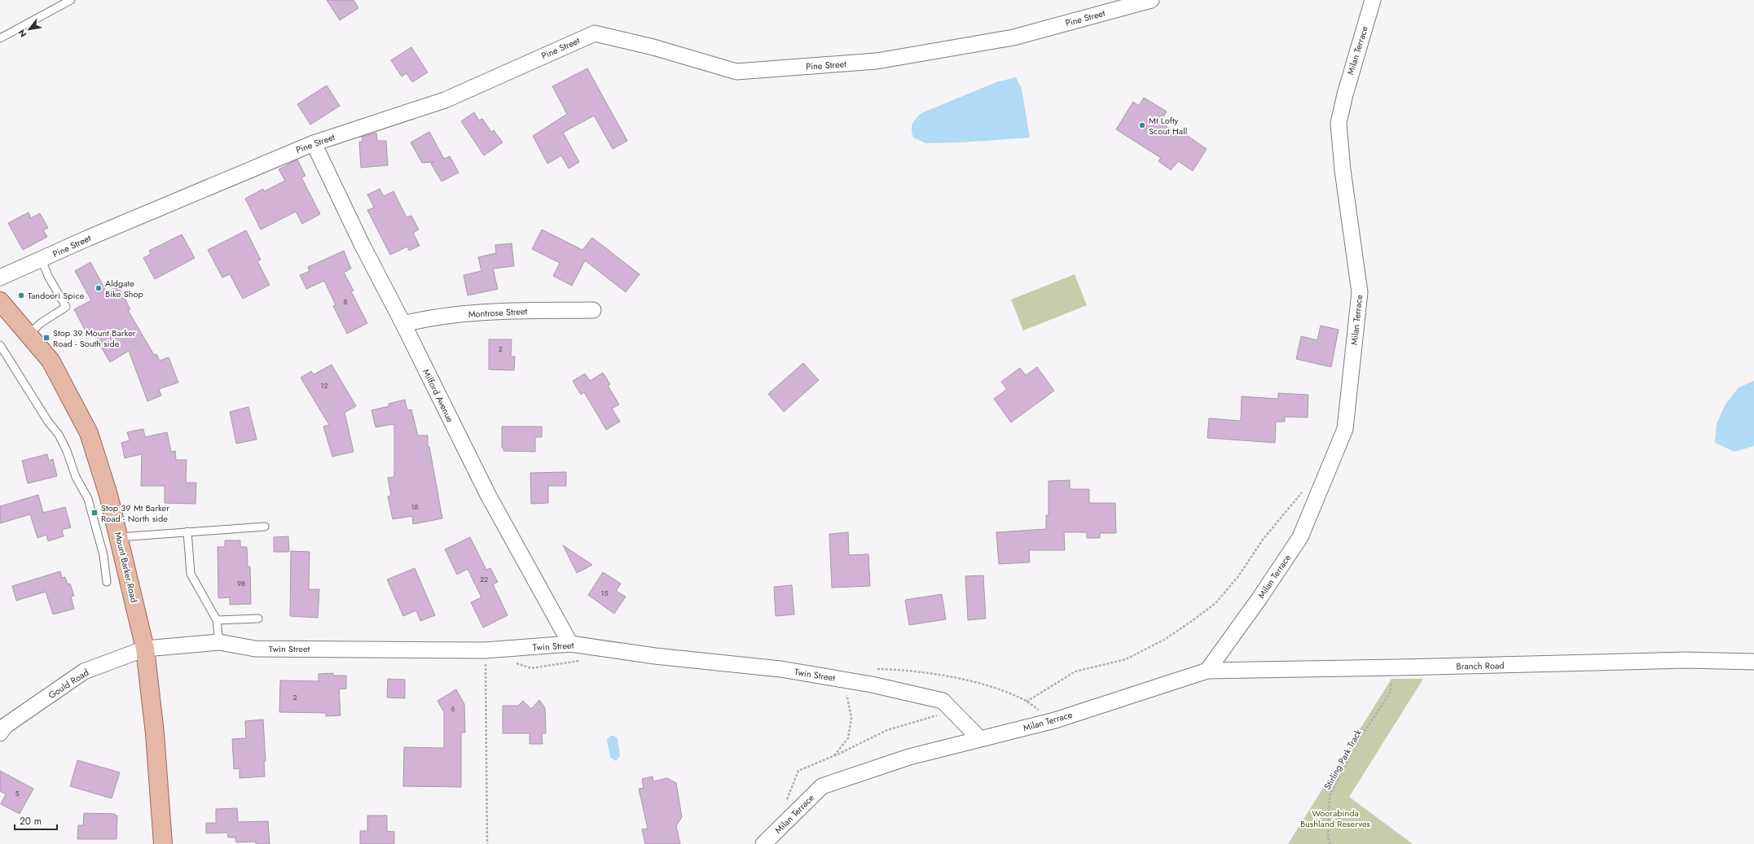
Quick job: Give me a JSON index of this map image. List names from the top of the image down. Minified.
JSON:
{"streets":{"main road":["Mount Barker Road"],"street":["Pine Street","Milan Terrace","Montrose Street","Milford Avenue","Twin Street","Branch Road","Gould Road"],"path":["Stirling Park Track"]},"crossings":[["Pine Street","Milford Avenue"],["Milan Terrace","Twin Street"],["Milan Terrace","Branch Road"],["Montrose Street","Milford Avenue"],["Milford Avenue","Twin Street"],["Mount Barker Road","Twin Street"],["Mount Barker Road","Gould Road"],["Twin Street","Gould Road"],["Branch Road","Stirling Park Track"]],"parks":["Woorabinda Bushland Reserves"],"places":{"other":["Mt Lofty Scout Hall","Aldgate Bike Shop","Tandoori Spice"],"transit":["Stop 39 Mount Barker Road - South side","Stop 39 Mt Barker Road - North side"]},"house_numbers":["8","2","12","18","22","98","15","2","6","5"],"scale_bar":"20 m","north":"bottom left"}
